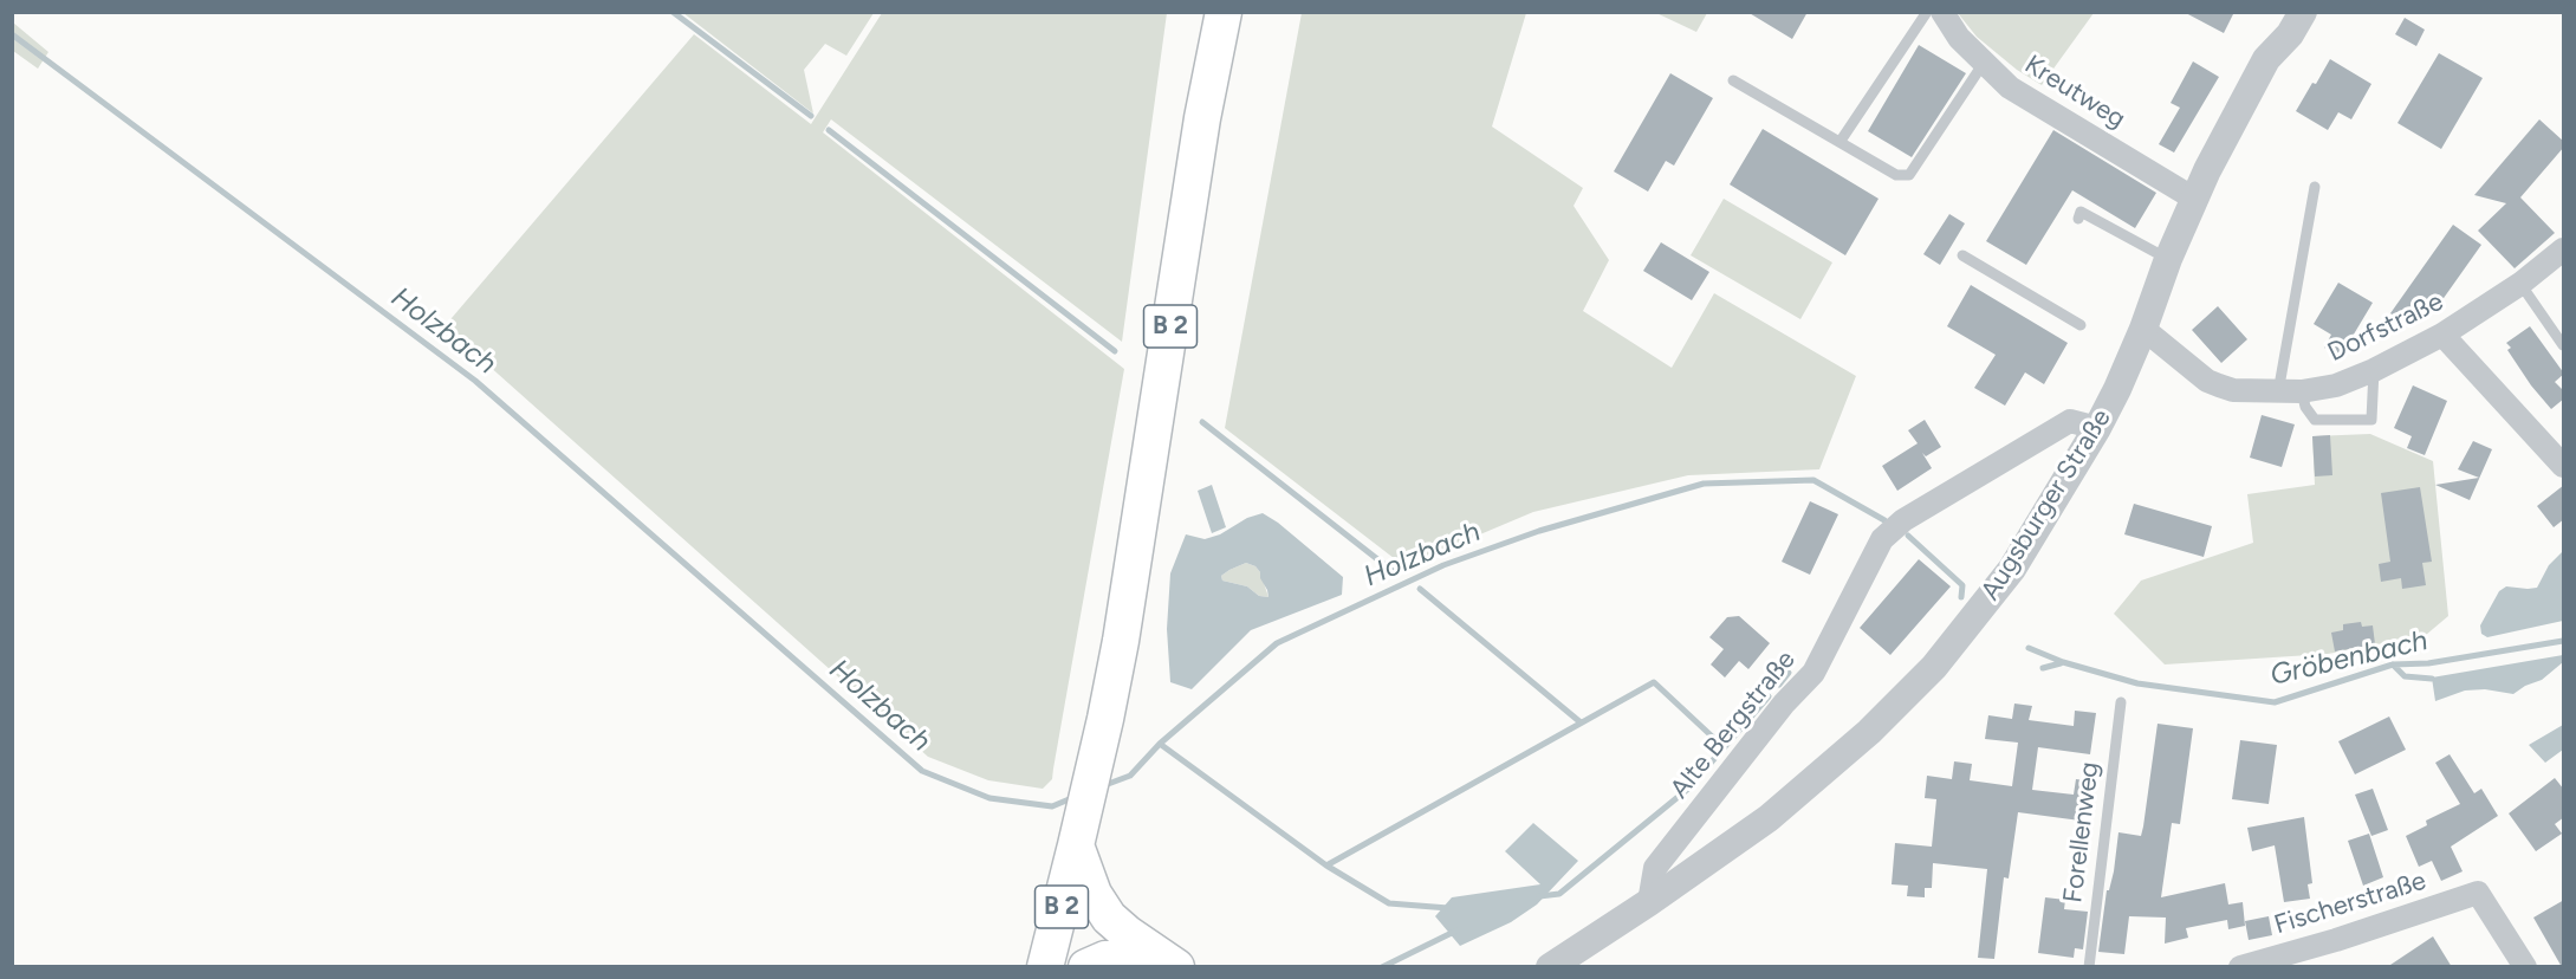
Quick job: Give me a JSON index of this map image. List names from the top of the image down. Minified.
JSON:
{"streets":{"main road":["B 2"],"street":["Kreutweg","Dorfstraße","Augsburger Straße","Alte Bergstraße","Fischerstraße"],"lane":["Forellenweg"]},"crossings":[["Kreutweg","Augsburger Straße"],["Dorfstraße","Augsburger Straße"],["Augsburger Straße","Alte Bergstraße"]],"water":["Holzbach","Gröbenbach"]}
